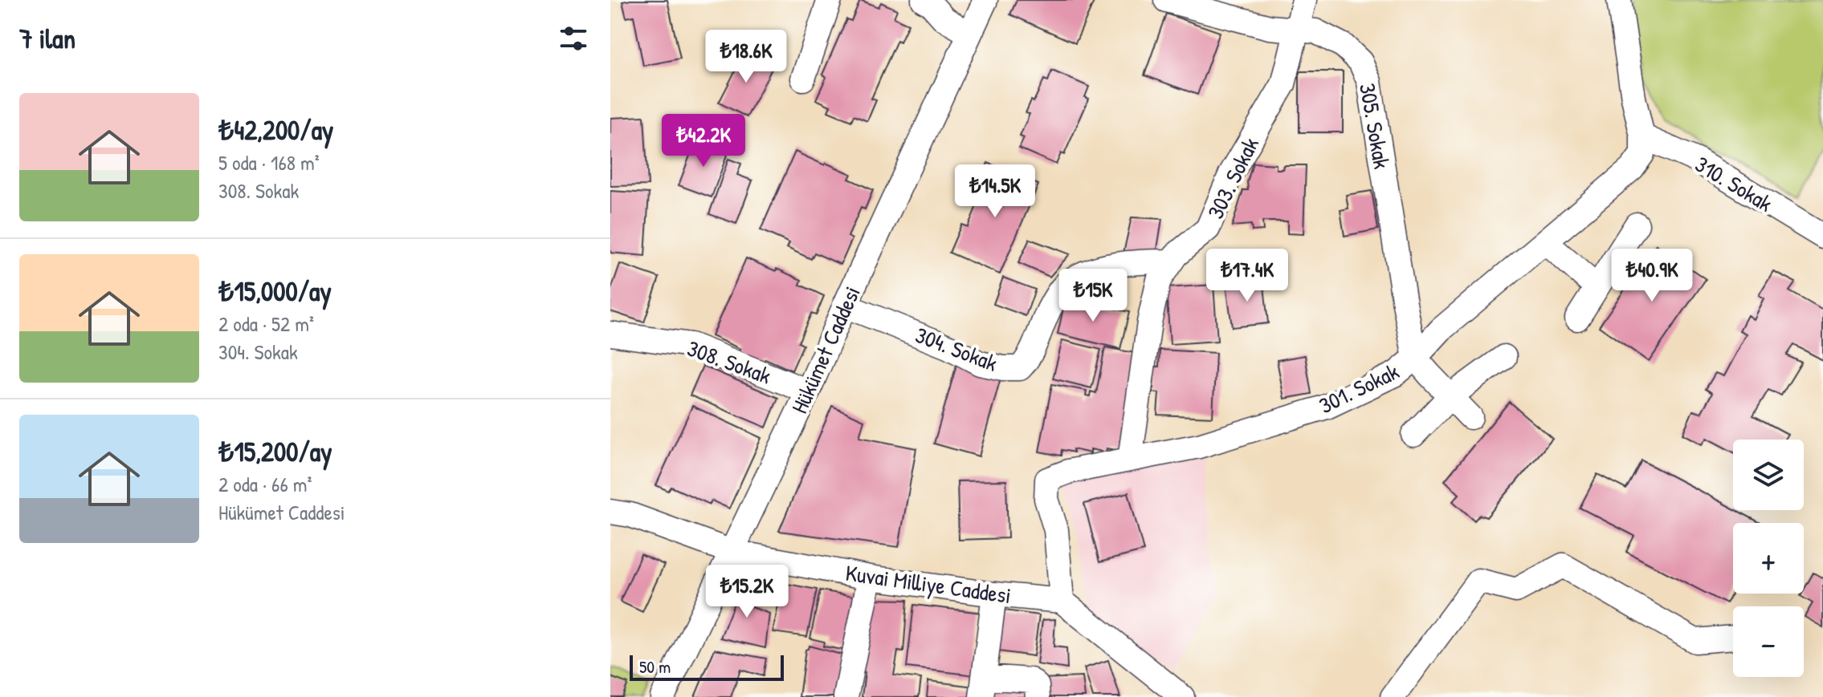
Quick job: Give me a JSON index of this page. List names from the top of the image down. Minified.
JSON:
{"streets":{"street":["305. Sokak","303. Sokak","310. Sokak","304. Sokak","Hükümet Caddesi","308. Sokak","301. Sokak","Kuvai Milliye Caddesi"]},"crossings":[["305. Sokak","303. Sokak"],["305. Sokak","301. Sokak"],["303. Sokak","304. Sokak"],["303. Sokak","301. Sokak"],["310. Sokak","301. Sokak"],["304. Sokak","Hükümet Caddesi"],["Hükümet Caddesi","308. Sokak"],["Hükümet Caddesi","Kuvai Milliye Caddesi"],["301. Sokak","Kuvai Milliye Caddesi"]],"scale_bar":"50 m","page":{"heading":"7 ilan","price":["₺18.6K","₺42.2K","₺14.5K","₺17.4K","₺40.9K","₺15K","₺15.2K"],"list":[{"name":"₺42,200/ay","note":"5 oda · 168 m² · 308. Sokak"},{"name":"₺15,000/ay","note":"2 oda · 52 m² · 304. Sokak"},{"name":"₺15,200/ay","note":"2 oda · 66 m² · Hükümet Caddesi"}],"map_buttons":["+","−"],"scale":"50 m"}}
